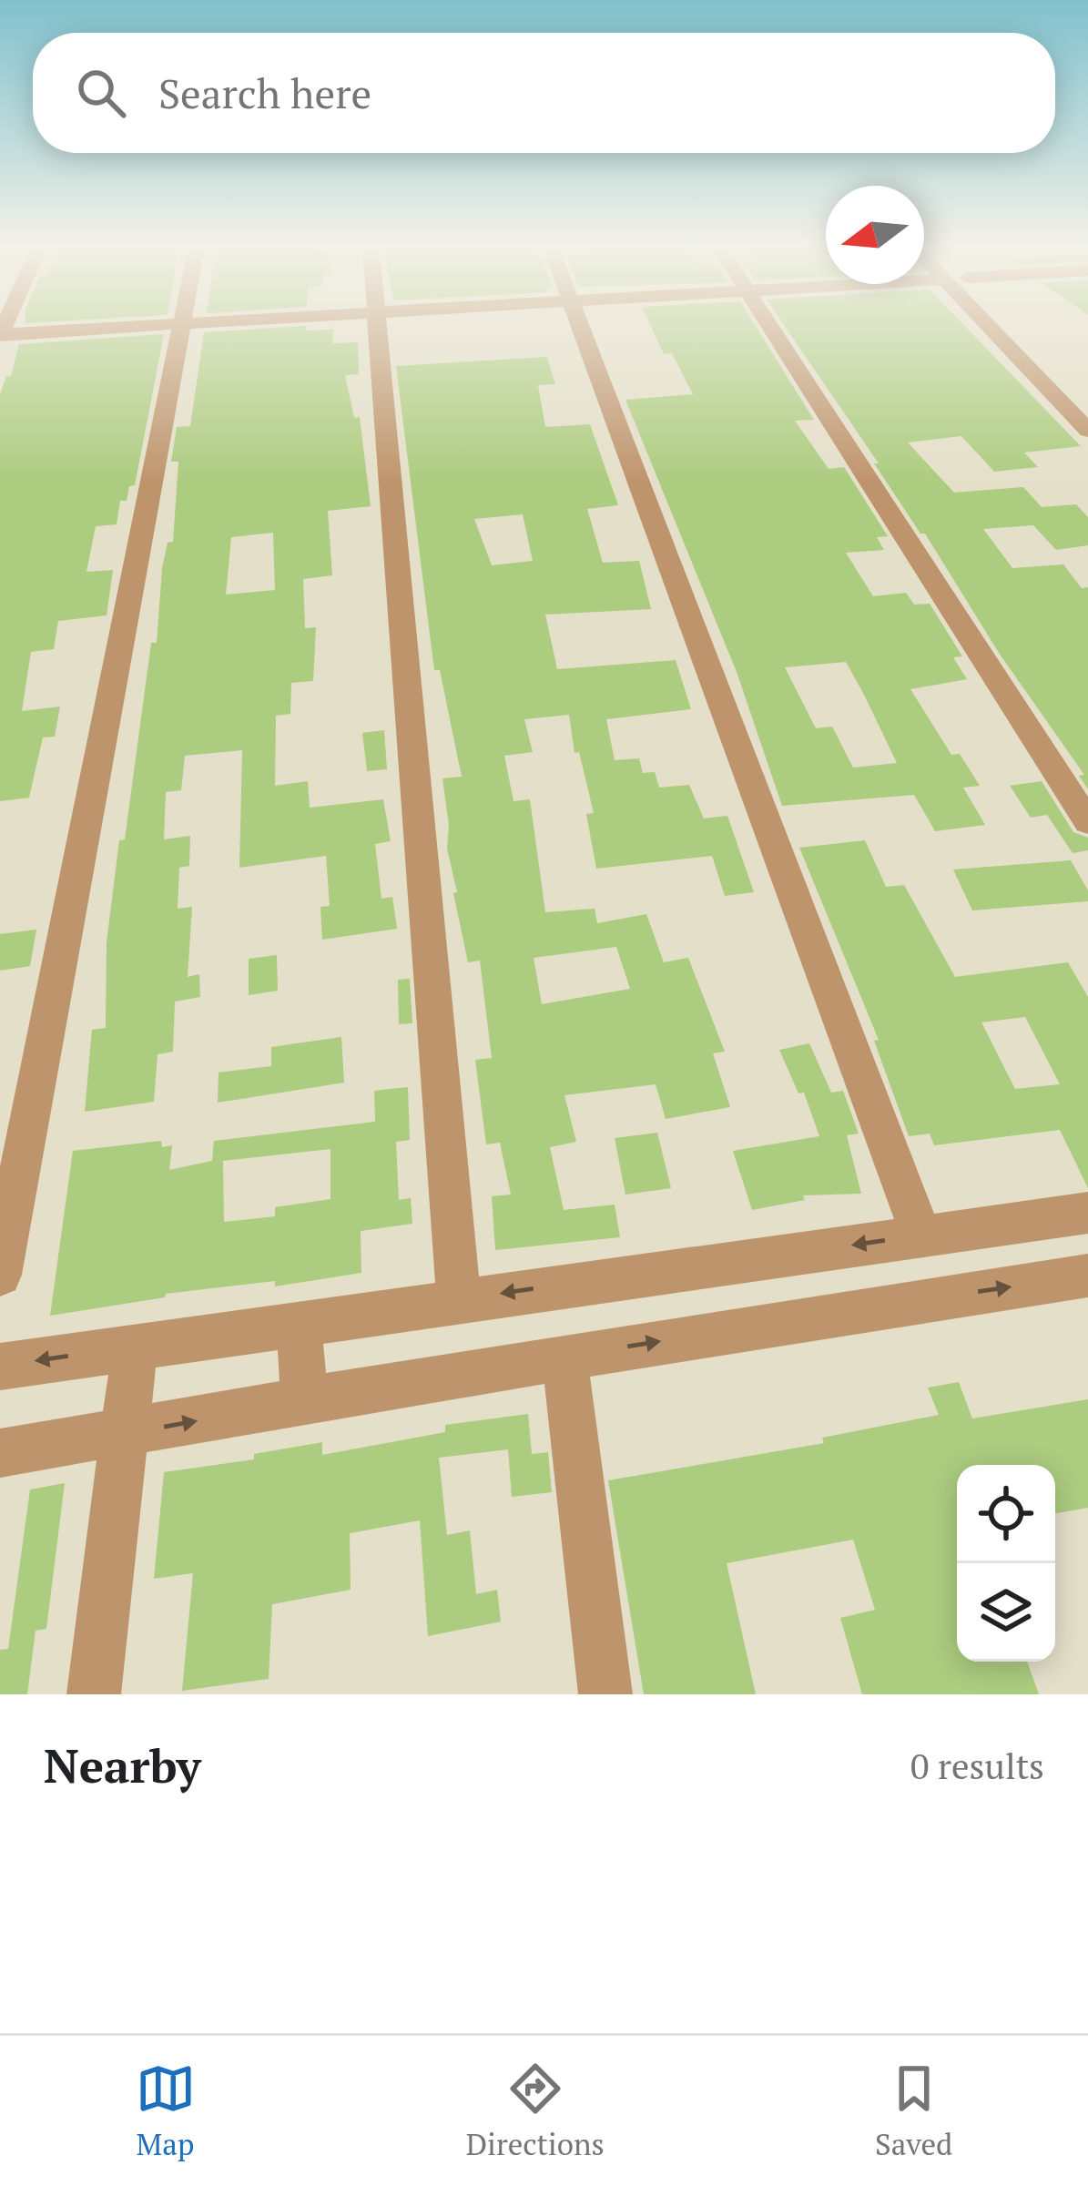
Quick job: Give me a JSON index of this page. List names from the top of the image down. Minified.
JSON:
{"north":"left","page":{"search":"Search here","heading":["Nearby","0 results"],"nav":["Map","Directions","Saved"]}}
